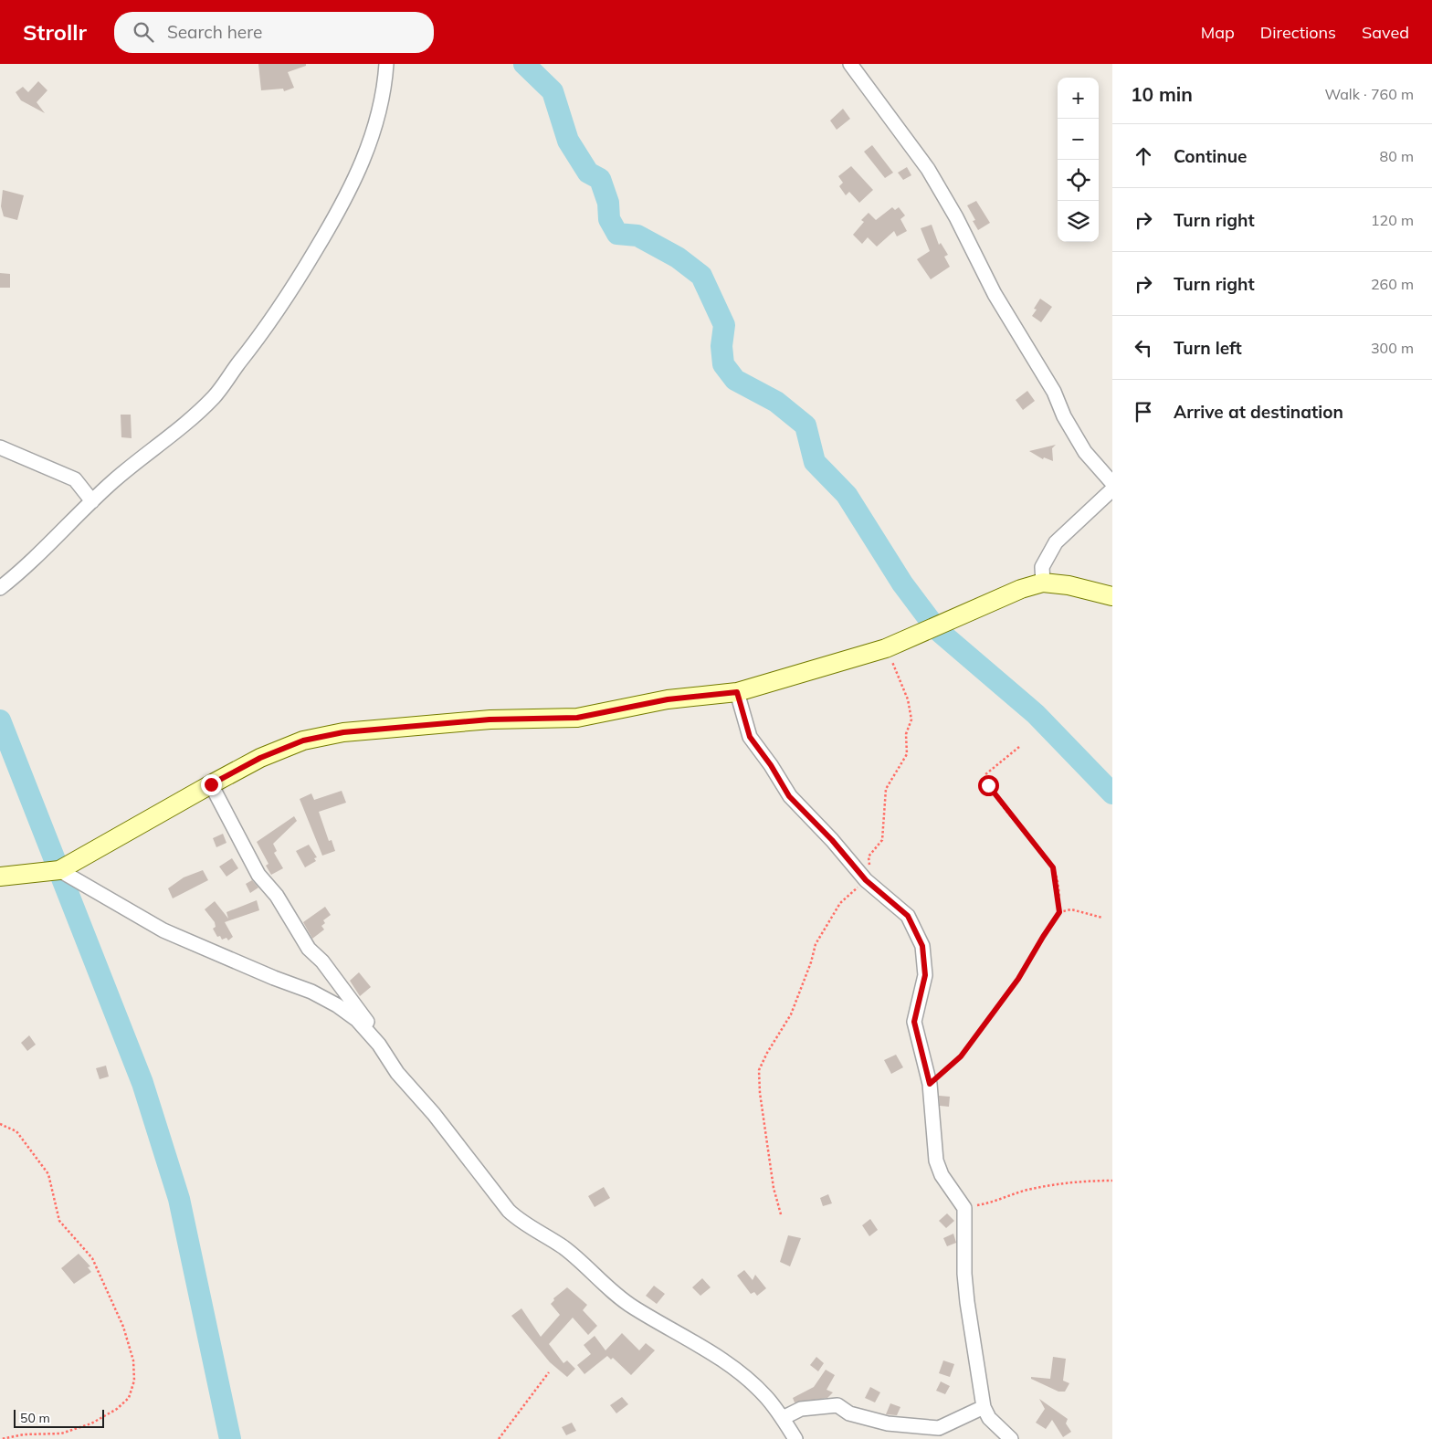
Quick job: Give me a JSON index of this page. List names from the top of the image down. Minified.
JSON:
{"scale_bar":"50 m","page":{"header":"Strollr","search":"Search here","nav":["Map","Directions","Saved"],"heading":["10 min","Walk · 760 m"],"map_buttons":["+","−"],"list":[["Continue","80 m"],["Turn right","120 m"],["Turn right","260 m"],["Turn left","300 m"],"Arrive at destination"],"scale":"50 m"}}
